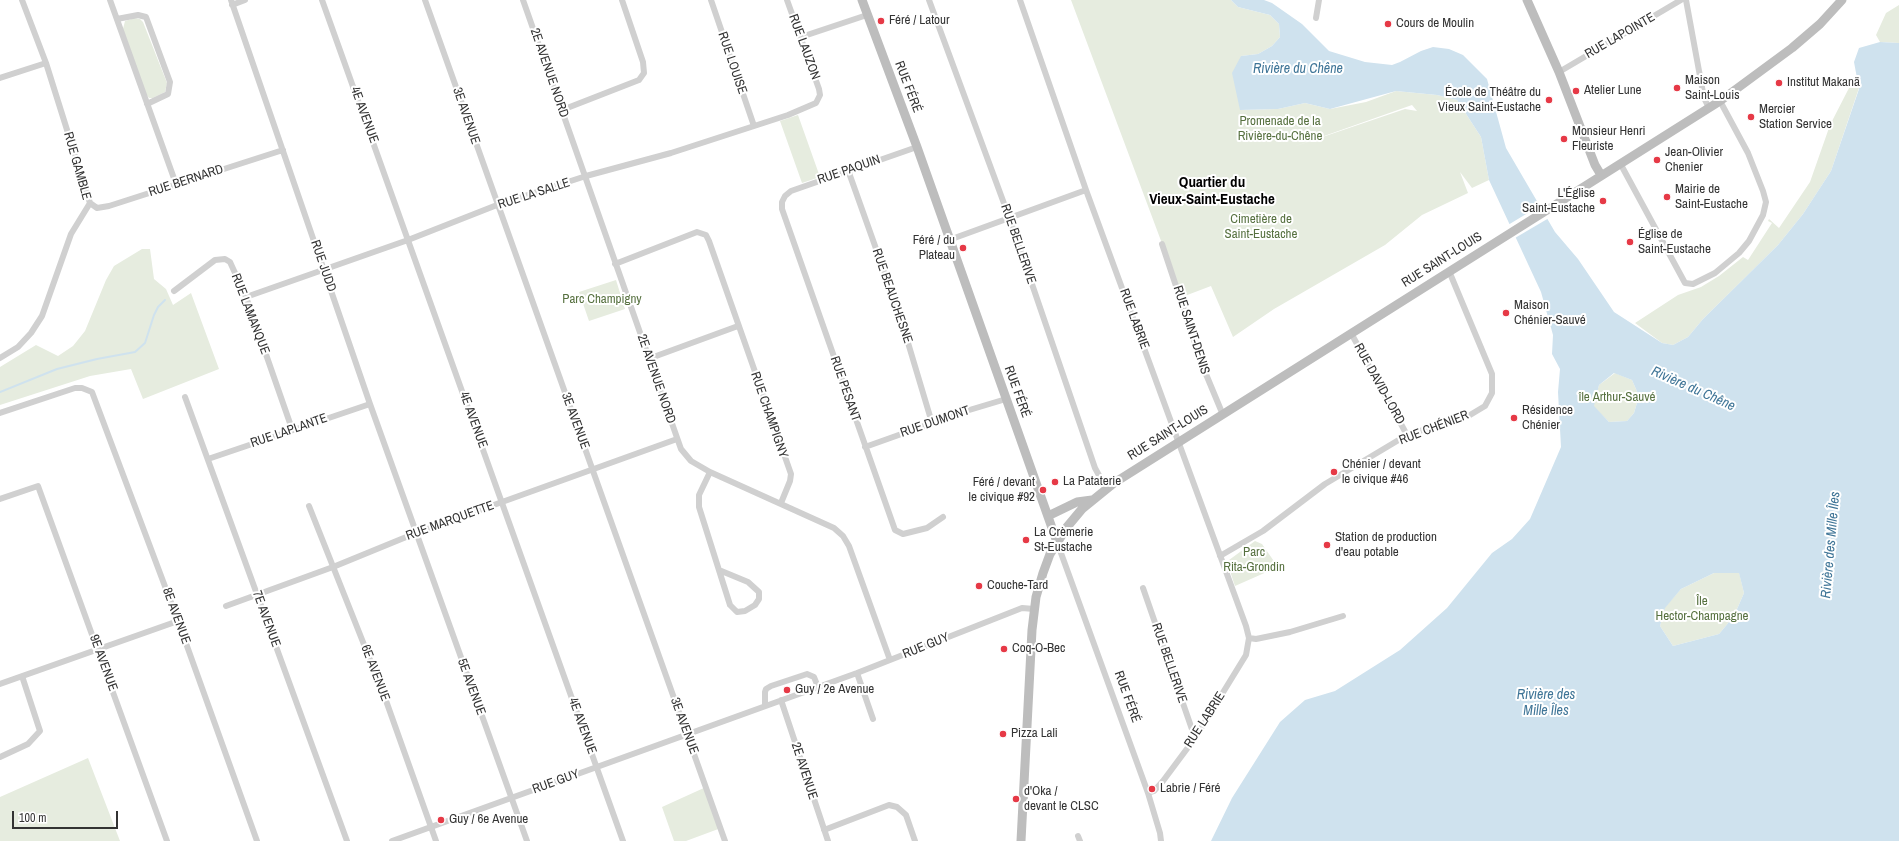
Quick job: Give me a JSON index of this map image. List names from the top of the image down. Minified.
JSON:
{"streets":{"main road":["RUE FÉRÉ","RUE SAINT-LOUIS"],"street":["RUE LAPOINTE","RUE LAUZON","RUE LOUISE","2E AVENUE NORD","4E AVENUE","3E AVENUE","RUE GAMBLE","RUE PAQUIN","RUE BERNARD","RUE LA SALLE","RUE BELLERIVE","RUE JUDD","RUE BEAUCHESNE","RUE LAMANQUE","RUE LABRIE","RUE SAINT-DENIS","RUE DAVID-LORD","RUE PESANT","RUE CHAMPIGNY","RUE DUMONT","RUE CHÉNIER","RUE LAPLANTE","RUE MARQUETTE","8E AVENUE","7E AVENUE","RUE GUY","9E AVENUE","6E AVENUE","5E AVENUE","2E AVENUE"]},"crossings":[["RUE LAUZON","RUE LA SALLE"],["RUE LOUISE","RUE LA SALLE"],["2E AVENUE NORD","RUE LA SALLE"],["2E AVENUE NORD","RUE CHAMPIGNY"],["2E AVENUE NORD","RUE MARQUETTE"],["2E AVENUE NORD","RUE GUY"],["RUE FÉRÉ","RUE PAQUIN"],["RUE FÉRÉ","RUE SAINT-LOUIS"],["RUE FÉRÉ","RUE LABRIE"],["RUE FÉRÉ","RUE DUMONT"],["4E AVENUE","RUE LA SALLE"],["4E AVENUE","RUE MARQUETTE"],["4E AVENUE","RUE GUY"],["3E AVENUE","RUE LA SALLE"],["3E AVENUE","RUE MARQUETTE"],["3E AVENUE","RUE GUY"],["RUE GAMBLE","RUE BERNARD"],["RUE PAQUIN","RUE BEAUCHESNE"],["RUE PAQUIN","RUE PESANT"],["RUE BERNARD","RUE JUDD"],["RUE LA SALLE","RUE JUDD"],["RUE LA SALLE","RUE LAMANQUE"],["RUE BELLERIVE","RUE SAINT-LOUIS"],["RUE BELLERIVE","RUE LABRIE"],["RUE SAINT-LOUIS","RUE LABRIE"],["RUE SAINT-LOUIS","RUE SAINT-DENIS"],["RUE SAINT-LOUIS","RUE DAVID-LORD"],["RUE SAINT-LOUIS","RUE CHÉNIER"],["RUE SAINT-LOUIS","RUE GUY"],["RUE JUDD","RUE LAPLANTE"],["RUE JUDD","RUE MARQUETTE"],["RUE JUDD","5E AVENUE"],["RUE BEAUCHESNE","RUE DUMONT"],["RUE LAMANQUE","RUE LAPLANTE"],["RUE LABRIE","RUE CHÉNIER"],["RUE DAVID-LORD","RUE CHÉNIER"],["RUE PESANT","RUE DUMONT"],["RUE LAPLANTE","7E AVENUE"],["RUE MARQUETTE","7E AVENUE"],["RUE MARQUETTE","6E AVENUE"],["RUE MARQUETTE","5E AVENUE"],["RUE GUY","6E AVENUE"],["RUE GUY","5E AVENUE"],["RUE GUY","2E AVENUE"]],"districts":["Quartier du Vieux-Saint-Eustache"],"water":["Rivière du Chêne","Rivière des Mille Îles"],"parks":["Promenade de la Rivière-du-Chêne","Cimetière de Saint-Eustache","Parc Champigny","île Arthur-Sauvé","Parc Rita-Grondin","Île Hector-Champagne"],"places":["Féré / Latour","Cours de Moulin","Institut Makanä","Maison Saint-Louis","Atelier Lune","École de Théâtre du Vieux Saint-Eustache","Mercier Station Service","Monsieur Henri Fleuriste","Jean-Olivier Chenier","Mairie de Saint-Eustache","L'Église Saint-Eustache","Église de Saint-Eustache","Féré / du Plateau","Maison Chénier-Sauvé","Résidence Chénier","Chénier / devant le civique #46","La Pataterie","Féré / devant le civique #92","La Crèmerie St-Eustache","Station de production d'eau potable","Couche-Tard","Coq-O-Bec","Guy / 2e Avenue","Pizza Lali","Labrie / Féré","d'Oka / devant le CLSC","Guy / 6e Avenue"],"scale_bar":"100 m"}
